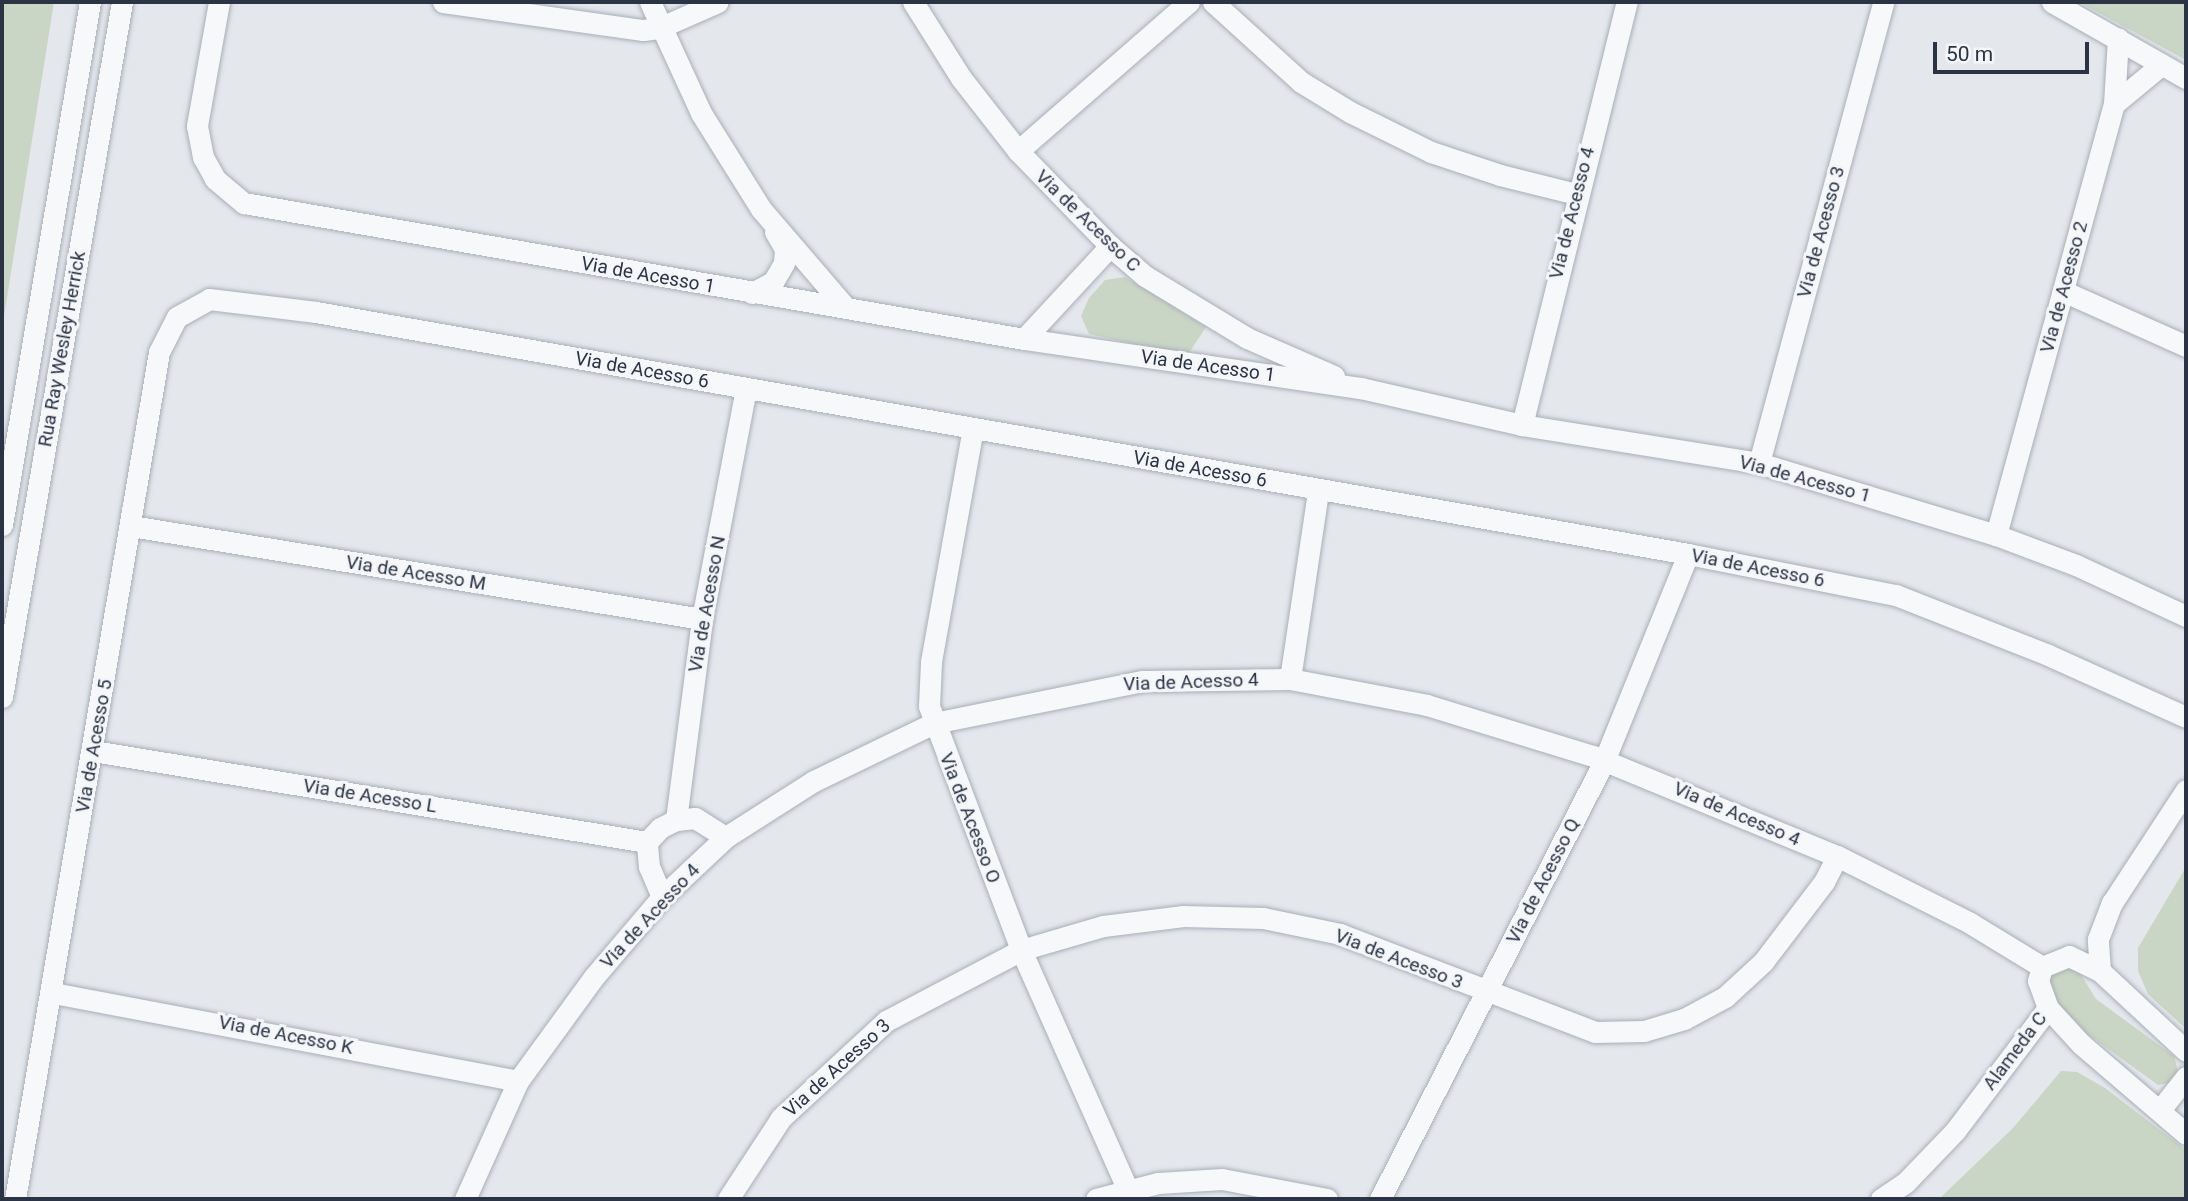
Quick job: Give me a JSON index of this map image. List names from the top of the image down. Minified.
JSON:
{"streets":{"street":["Via de Acesso 4","Via de Acesso C","Via de Acesso 3","Via de Acesso 1","Via de Acesso 2","Rua Ray Wesley Herrick","Via de Acesso 6","Via de Acesso M","Via de Acesso N","Via de Acesso 5","Via de Acesso L","Via de Acesso O","Via de Acesso Q","Via de Acesso K","Alameda C"]},"crossings":[["Via de Acesso 4","Via de Acesso 3"],["Via de Acesso 4","Via de Acesso 1"],["Via de Acesso 4","Via de Acesso O"],["Via de Acesso 4","Via de Acesso Q"],["Via de Acesso 4","Via de Acesso K"],["Via de Acesso 4","Alameda C"],["Via de Acesso C","Via de Acesso 1"],["Via de Acesso 3","Via de Acesso 1"],["Via de Acesso 3","Via de Acesso O"],["Via de Acesso 3","Via de Acesso Q"],["Via de Acesso 1","Via de Acesso 2"],["Via de Acesso 6","Via de Acesso N"],["Via de Acesso 6","Via de Acesso 5"],["Via de Acesso 6","Via de Acesso O"],["Via de Acesso 6","Via de Acesso Q"],["Via de Acesso M","Via de Acesso N"],["Via de Acesso M","Via de Acesso 5"],["Via de Acesso 5","Via de Acesso L"],["Via de Acesso 5","Via de Acesso K"]],"scale_bar":"50 m"}
